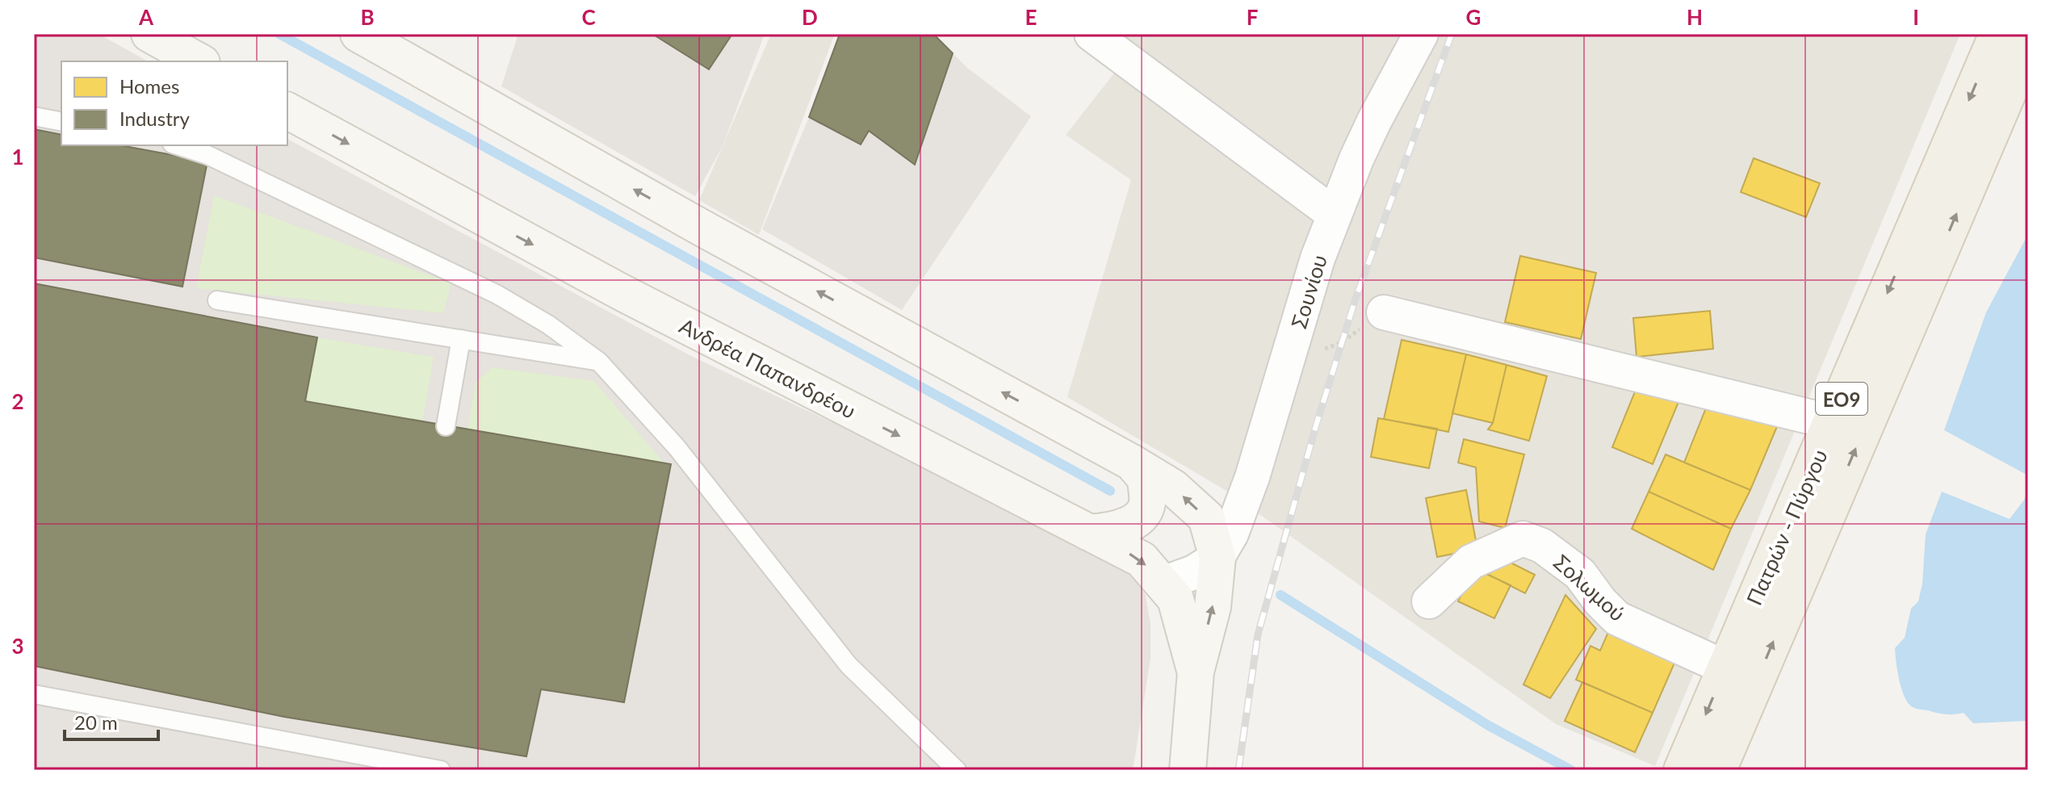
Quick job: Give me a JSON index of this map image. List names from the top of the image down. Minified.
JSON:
{"streets":{"main road":["Σουνίου","Ανδρέα Παπανδρέου","ΕΟ9","Πατρών - Πύργου"],"street":["Σολωμού"]},"crossings":[["Σουνίου","Ανδρέα Παπανδρέου"],["Πατρών - Πύργου","Σολωμού"]],"legend":["Homes","Industry"],"scale_bar":"20 m","grid":{"columns":["A","B","C","D","E","F","G","H","I"],"rows":["1","2","3"]}}
